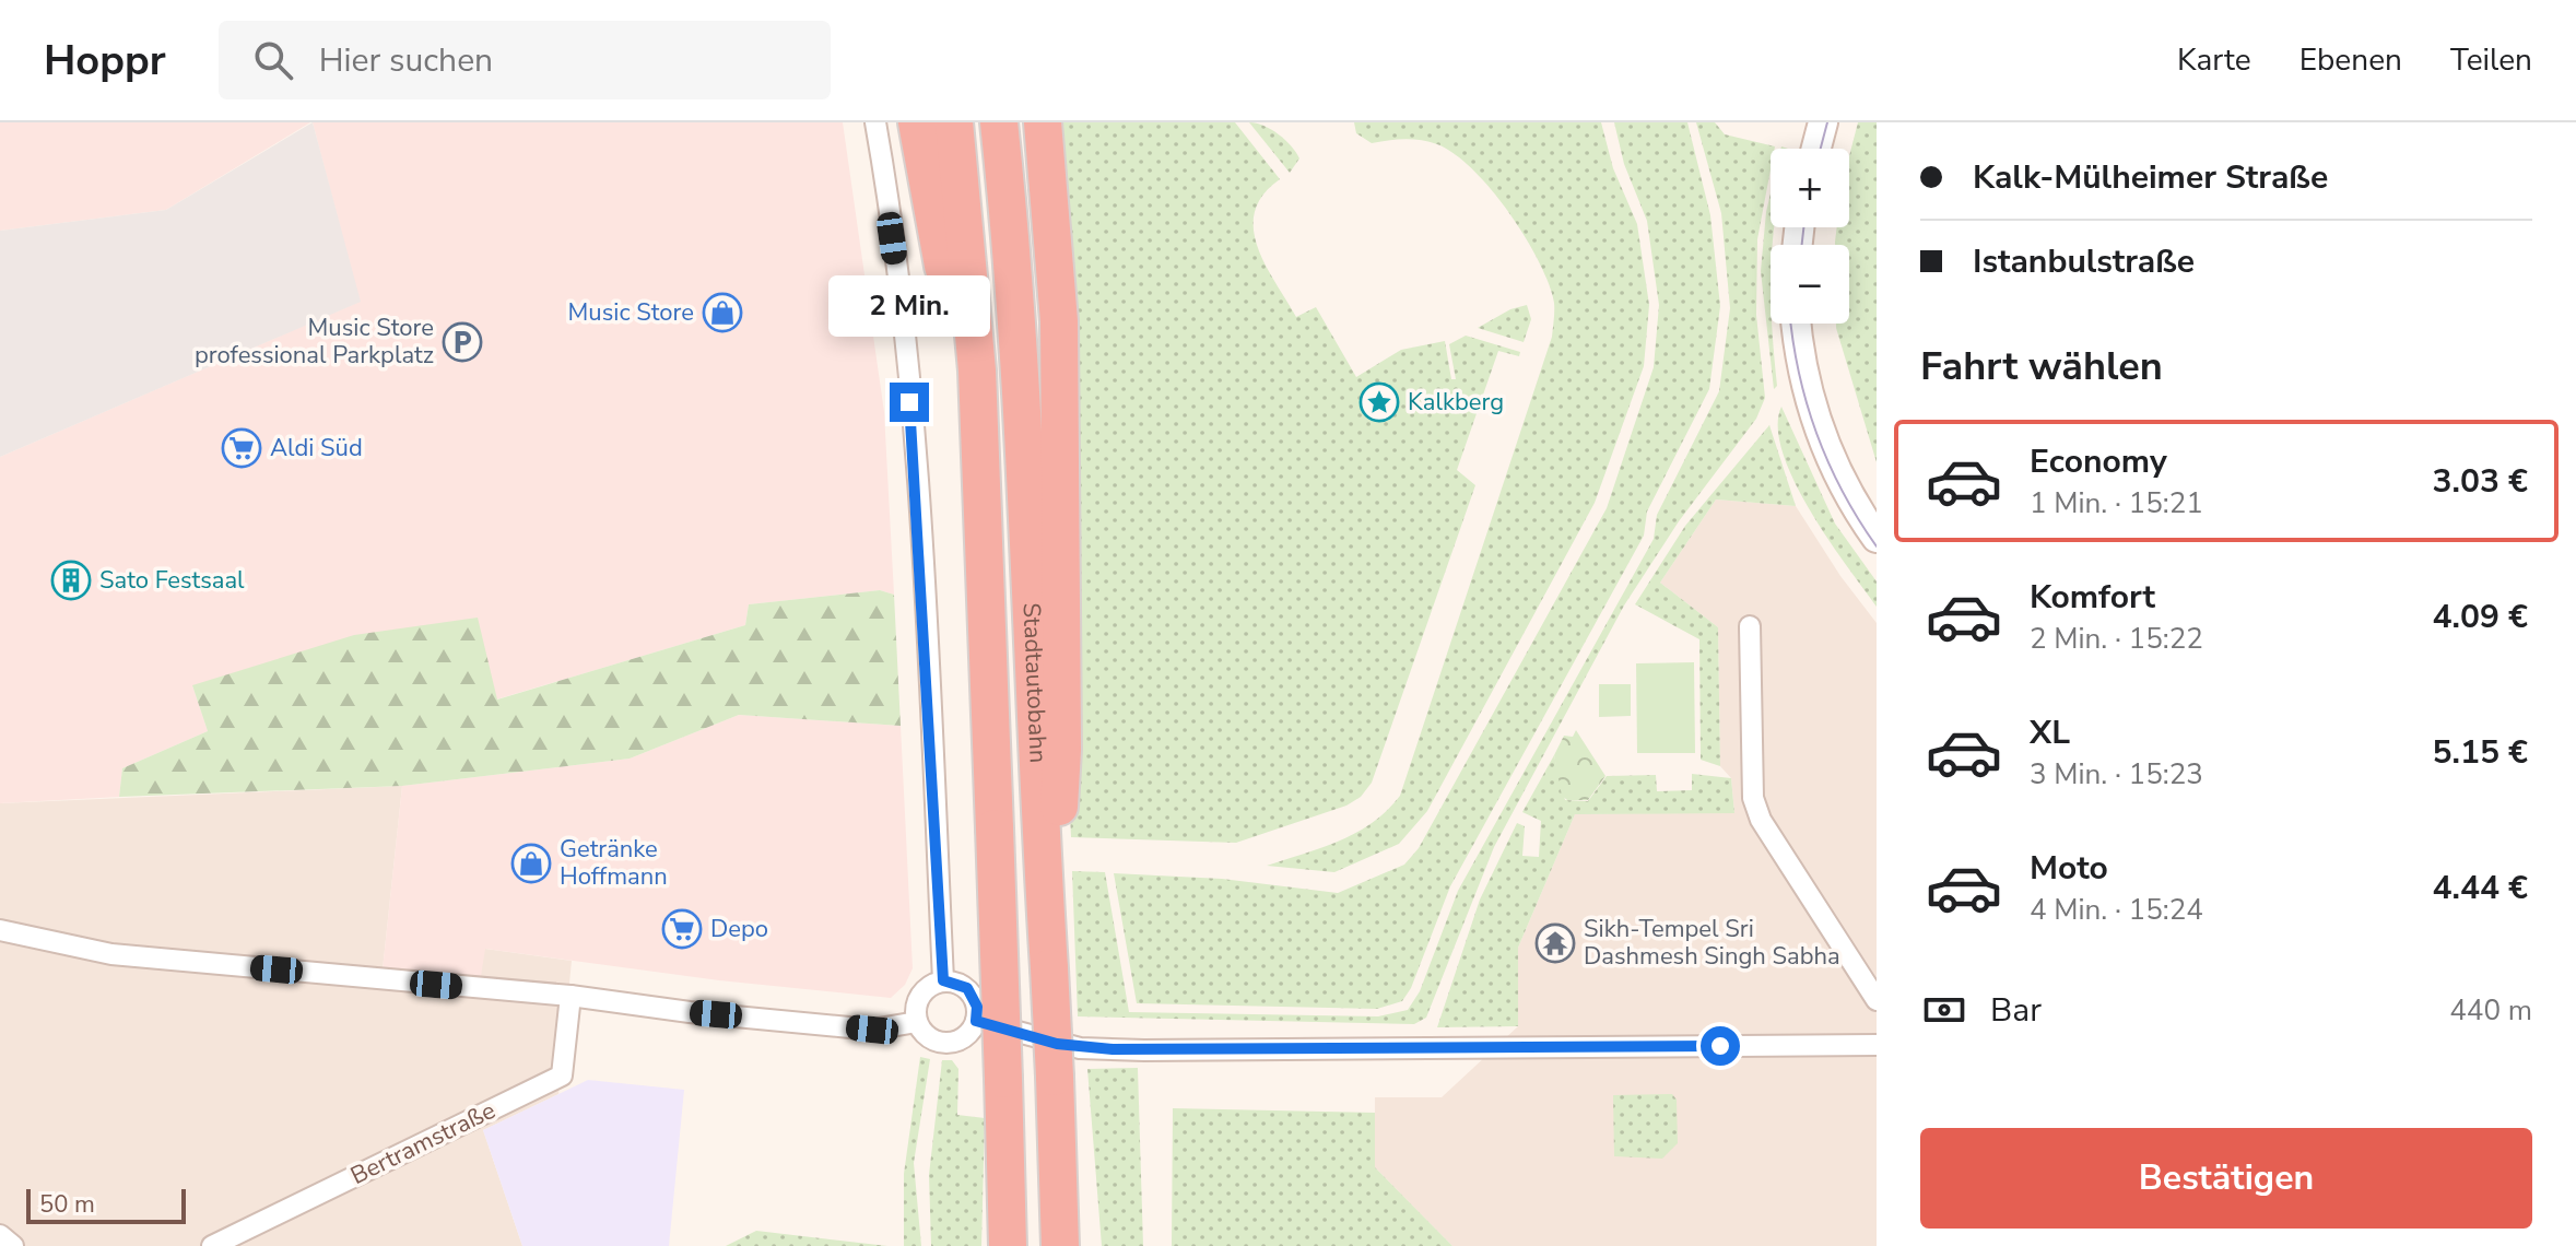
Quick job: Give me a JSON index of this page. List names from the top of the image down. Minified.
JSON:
{"streets":{"highway":["Stadtautobahn"],"street":["Bertramstraße"]},"places":{"shop":["Music Store","Getränke Hoffmann"],"parking":["Music Store professional Parkplatz"],"place":["Kalkberg"],"supermarket":["Aldi Süd","Depo"],"building":["Sato Festsaal"],"temple":["Sikh-Tempel Sri Dashmesh Singh Sabha"]},"scale_bar":"50 m","page":{"header":"Hoppr","search":"Hier suchen","nav":["Karte","Ebenen","Teilen"],"banner":["Kalk-Mülheimer Straße","Istanbulstraße"],"map_buttons":["+","−"],"bubble":"2 Min.","heading":"Fahrt wählen","list":[{"name":"Economy","note":"1 Min. · 15:21","value":"3.03 €"},{"name":"Komfort","note":"2 Min. · 15:22","value":"4.09 €"},{"name":"XL","note":"3 Min. · 15:23","value":"5.15 €"},{"name":"Moto","note":"4 Min. · 15:24","value":"4.44 €"}],"pay":["Bar","440 m"],"buttons":"Bestätigen","scale":"50 m"}}
